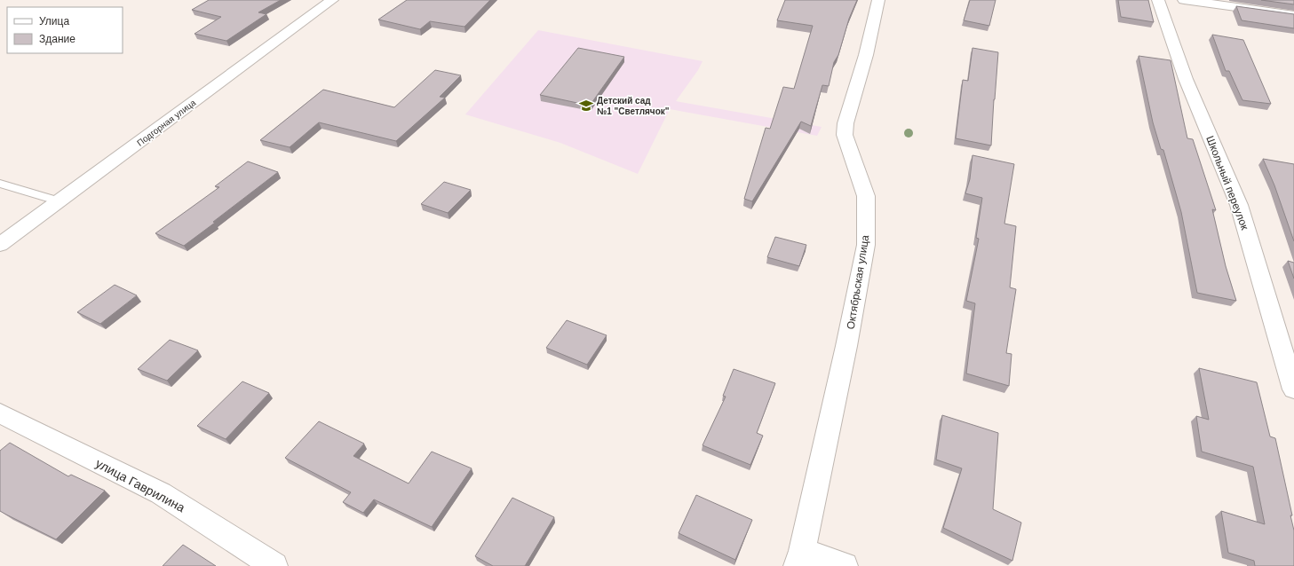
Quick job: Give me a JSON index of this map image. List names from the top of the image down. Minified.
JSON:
{"streets":{"street":["Подгорная улица","Школьный переулок","Октябрьская улица","улица Гаврилина"]},"places":{"school or university":["Детский сад №1 \"Светлячок\""]},"legend":["Улица","Здание"]}
